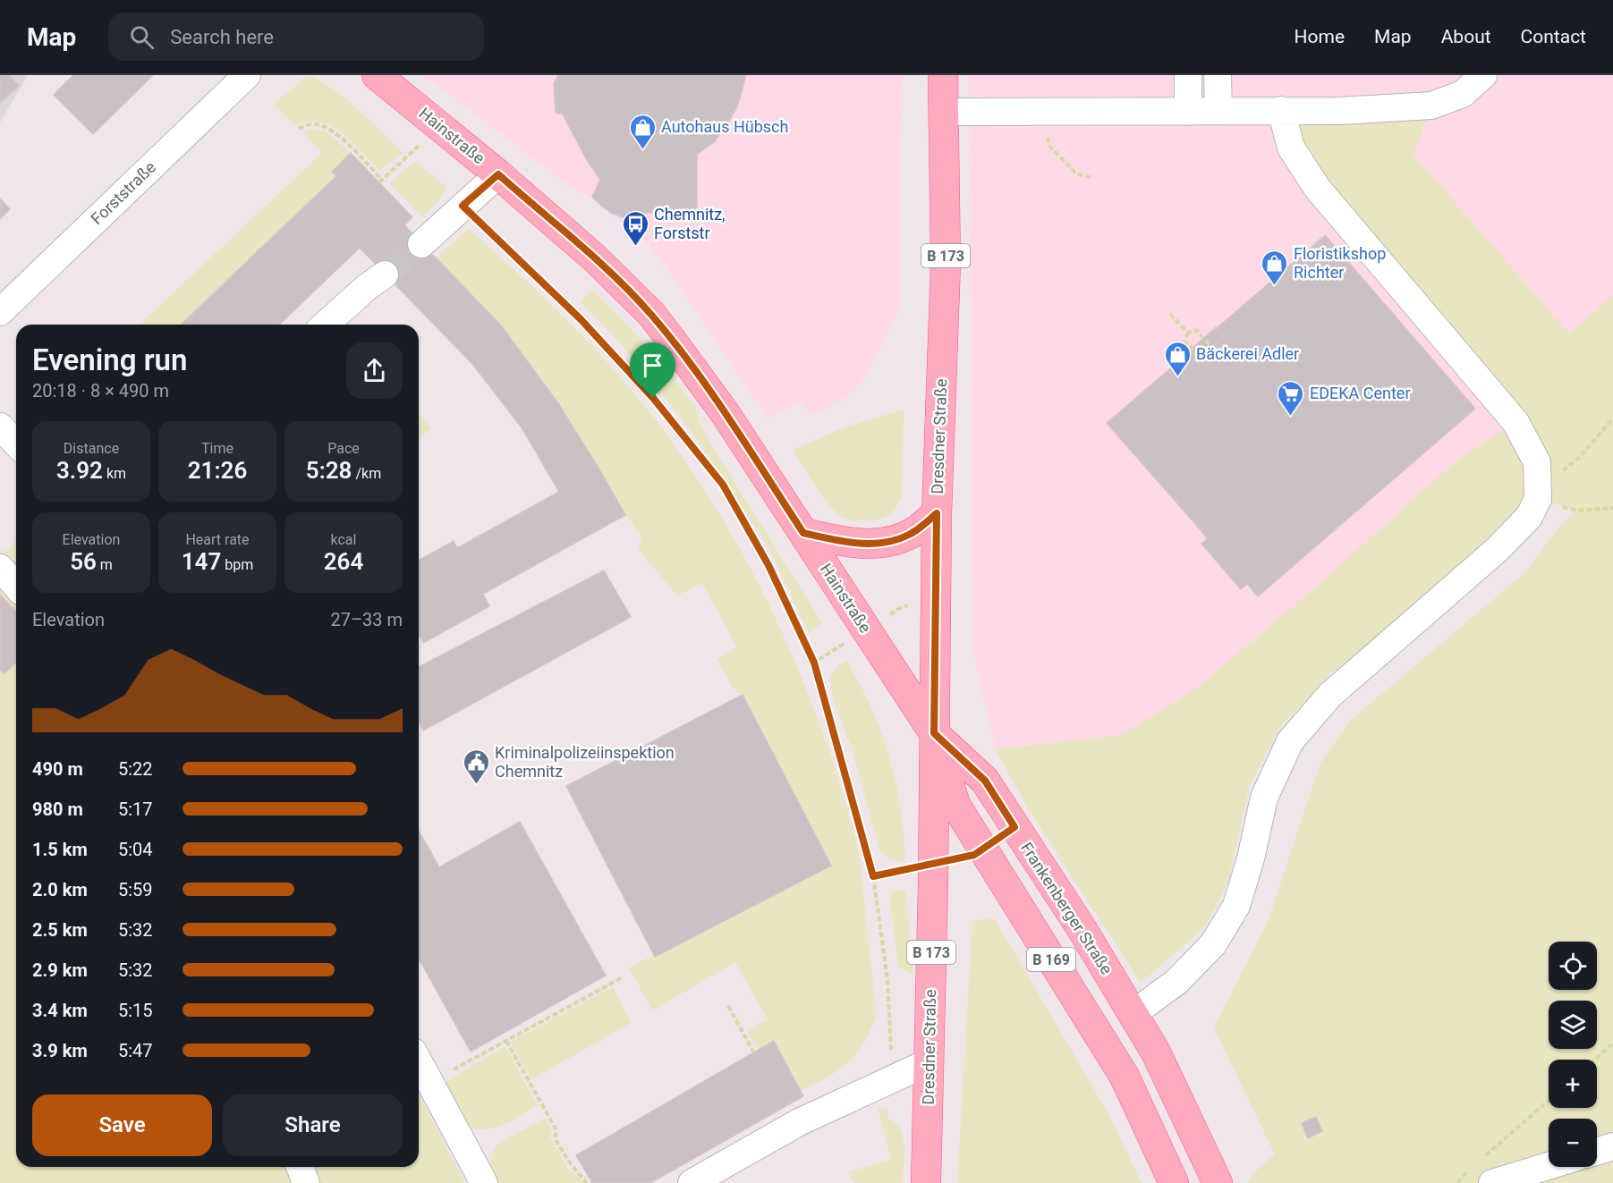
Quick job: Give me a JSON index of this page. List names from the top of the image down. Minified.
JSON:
{"streets":{"main road":["Hainstraße","B 173","Dresdner Straße","Frankenberger Straße","B 169"],"street":["Forststraße"]},"crossings":[["Hainstraße","Dresdner Straße"],["Hainstraße","Frankenberger Straße"],["Hainstraße","B 169"],["Dresdner Straße","Frankenberger Straße"],["Dresdner Straße","B 169"],["Frankenberger Straße","B 169"]],"places":{"shop":["Autohaus Hübsch","Floristikshop Richter","Bäckerei Adler"],"bus stop":["Chemnitz, Forststr"],"supermarket":["EDEKA Center"],"public building":["Kriminalpolizeiinspektion Chemnitz"]},"page":{"header":"Map","search":"Search here","nav":["Home","Map","About","Contact"],"heading":["Evening run","20:18 · 8 × 490 m"],"stats":[["Distance","3.92 km"],["Time","21:26"],["Pace","5:28 /km"],["Elevation","56 m"],["Heart rate","147 bpm"],["kcal","264"]],"chart":["Elevation","27–33 m"],"list":[{"name":"490 m","note":"5:22"},{"name":"980 m","note":"5:17"},{"name":"1.5 km","note":"5:04"},{"name":"2.0 km","note":"5:59"},{"name":"2.5 km","note":"5:32"},{"name":"2.9 km","note":"5:32"},{"name":"3.4 km","note":"5:15"},{"name":"3.9 km","note":"5:47"}],"map_buttons":["+","−"],"buttons":["Save","Share"]}}
